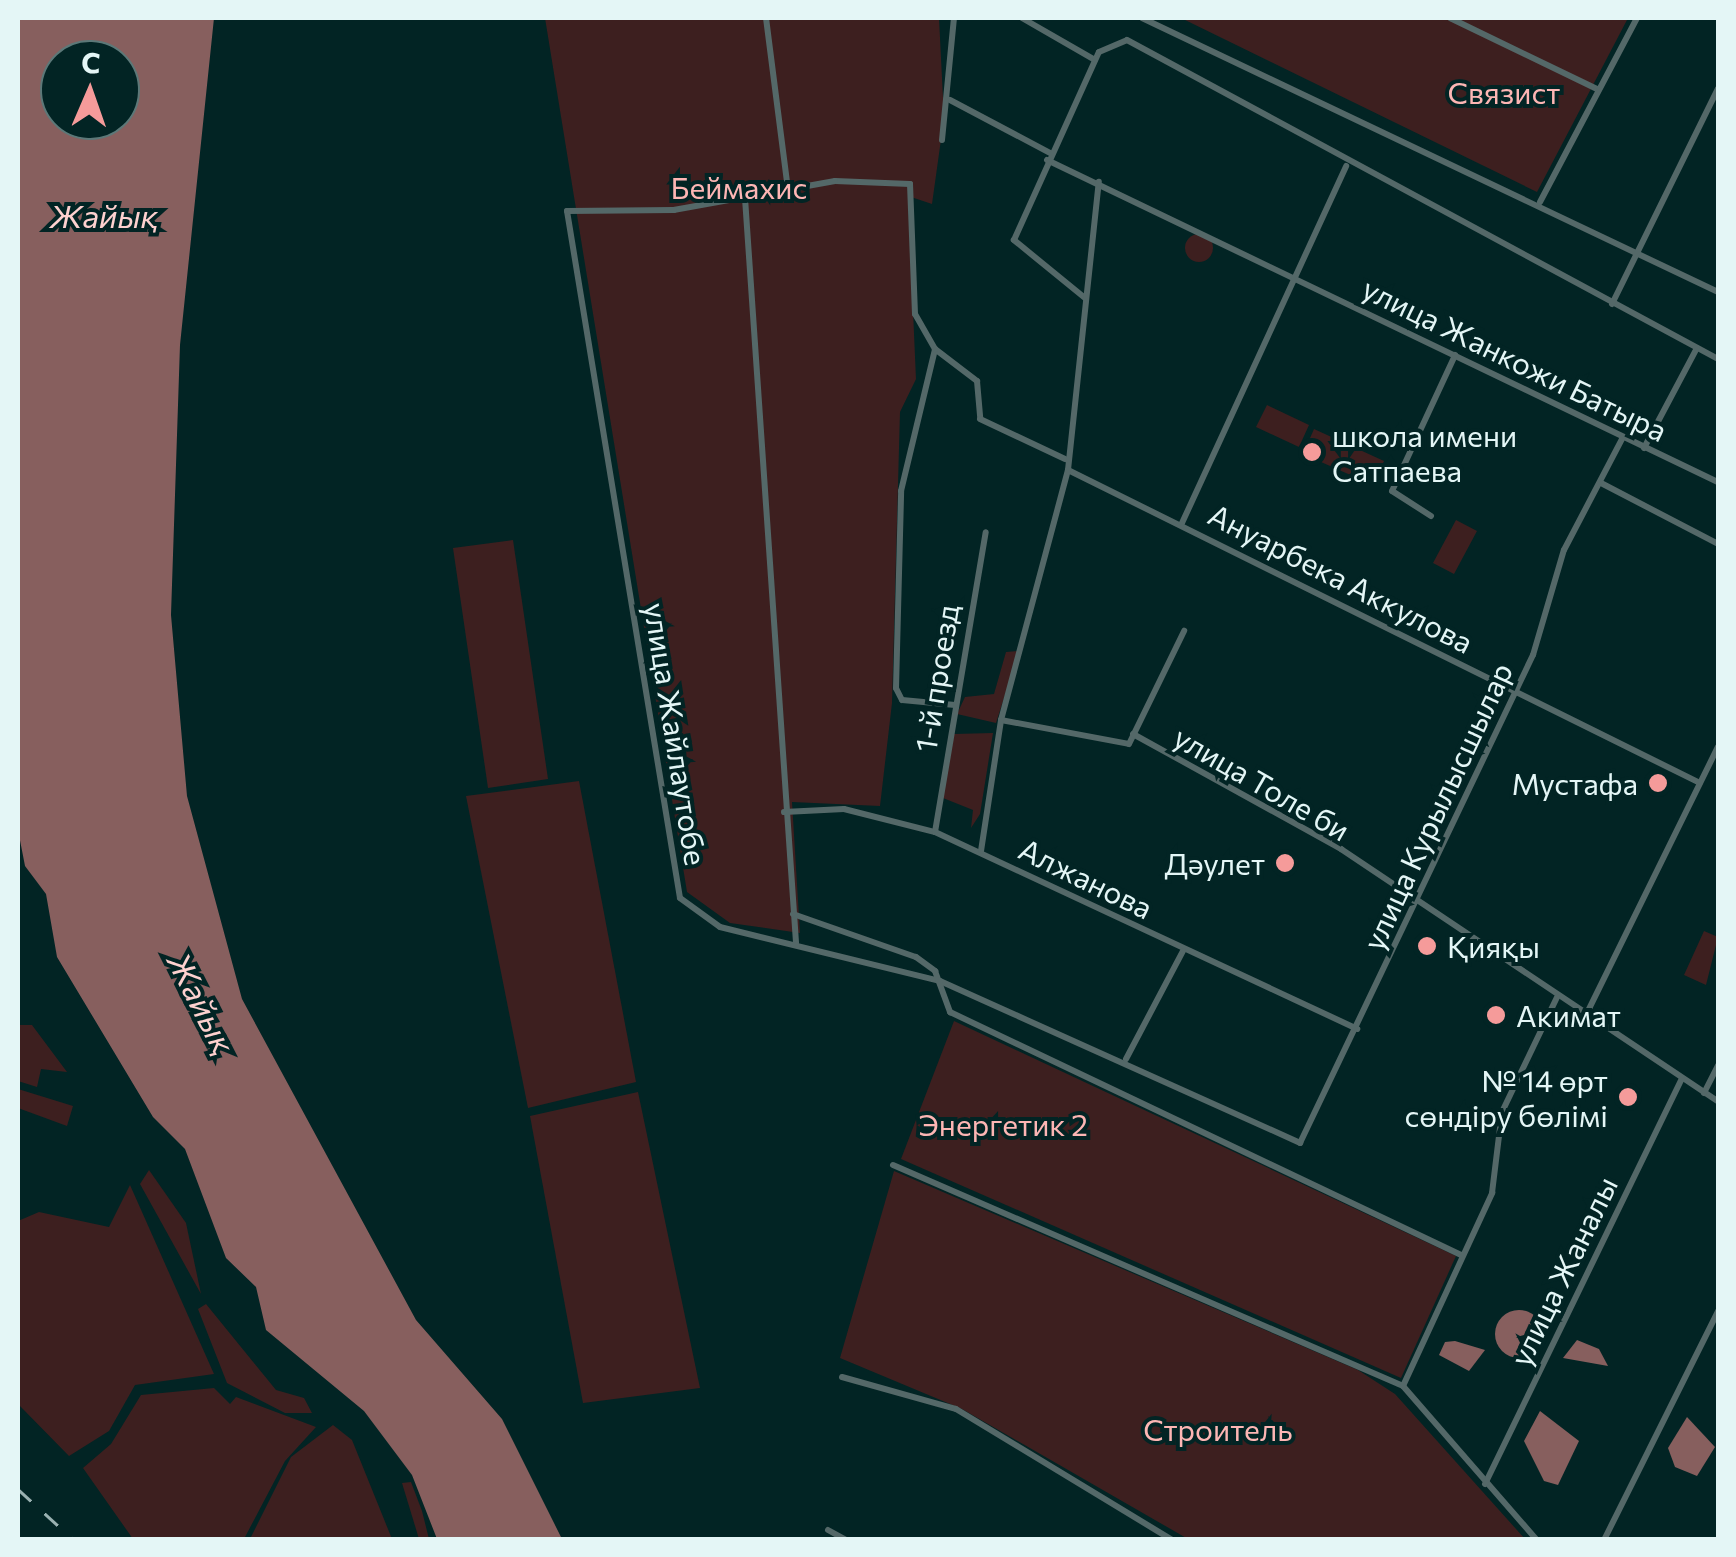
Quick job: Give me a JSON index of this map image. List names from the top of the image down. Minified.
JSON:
{"streets":{"street":["улица Жанкожи Батыра","Ануарбека Аккулова","1-й проезд","улица Жайлаутобе","улица Толе би","улица Курылысшылар","Алжанова","улица Жаналы"]},"crossings":[["улица Жанкожи Батыра","улица Курылысшылар"],["Ануарбека Аккулова","улица Курылысшылар"],["1-й проезд","Алжанова"],["улица Жайлаутобе","улица Курылысшылар"],["улица Толе би","улица Курылысшылар"],["улица Толе би","улица Жаналы"],["улица Курылысшылар","Алжанова"]],"water":["Жайық"],"parks":["Связист","Беймахис","Энергетик 2","Строитель"],"places":["школа имени Сатпаева","Мустафа","Дәулет","Қияқы","Акимат","№ 14 өрт сөндіру бөлімі"],"north":"top"}
